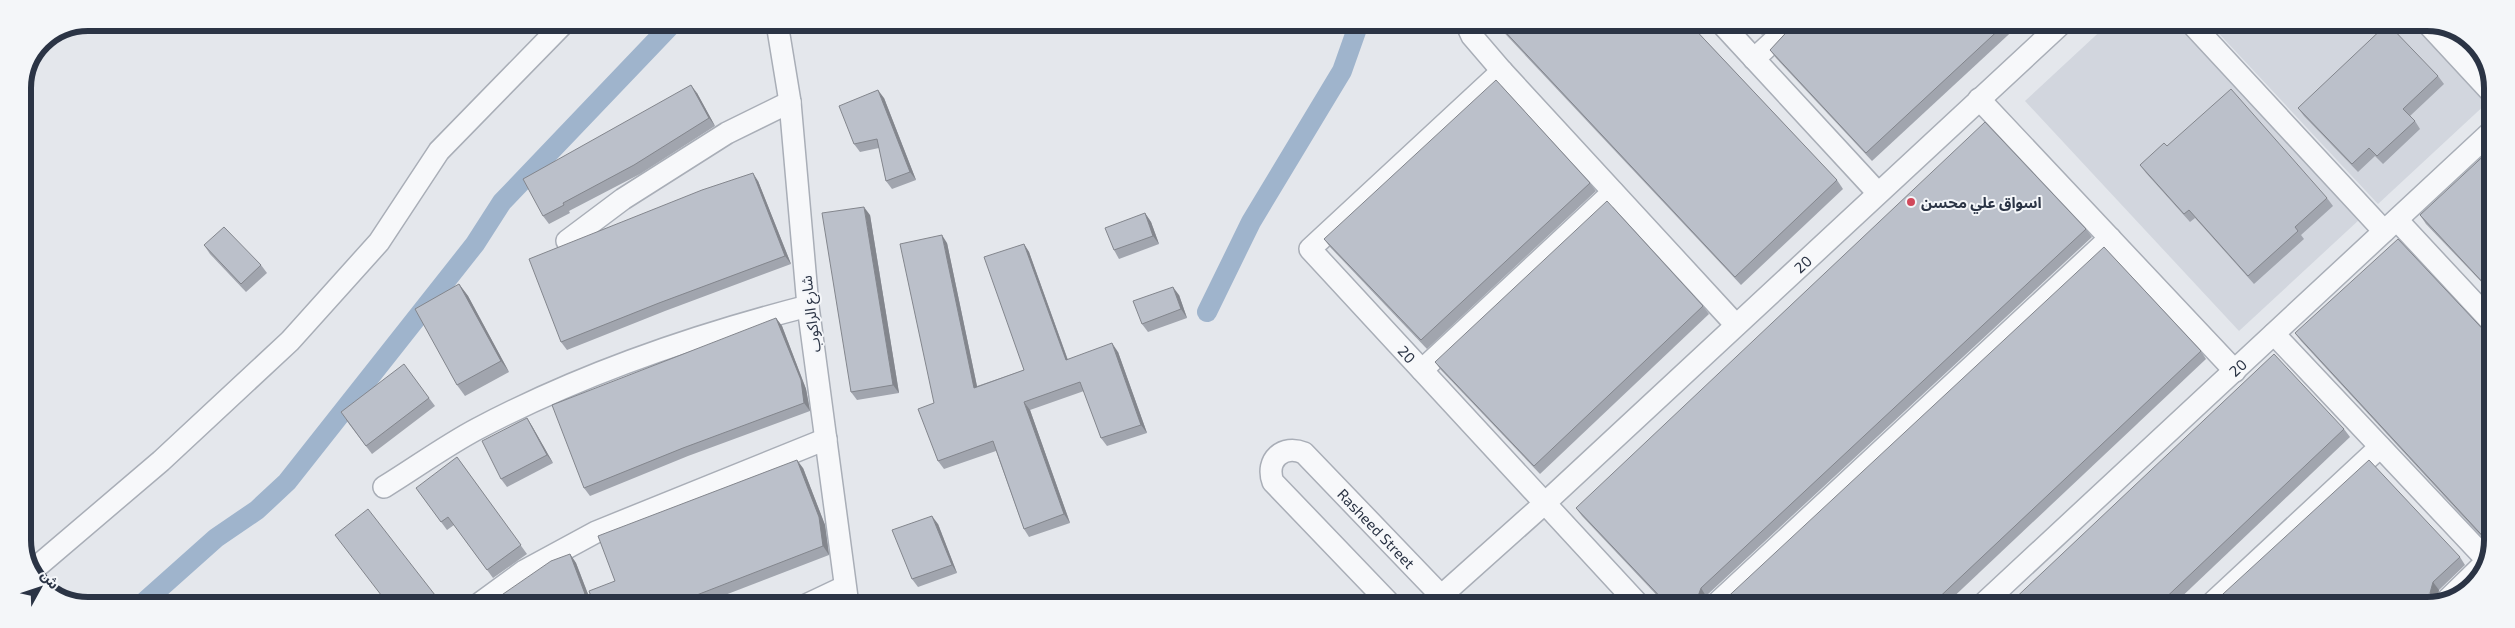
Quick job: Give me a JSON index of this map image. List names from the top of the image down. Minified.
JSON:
{"streets":{"street":["20","شارع الراكوب","Rasheed Street"]},"places":["اسواق علي محسن"],"north":"top right"}
